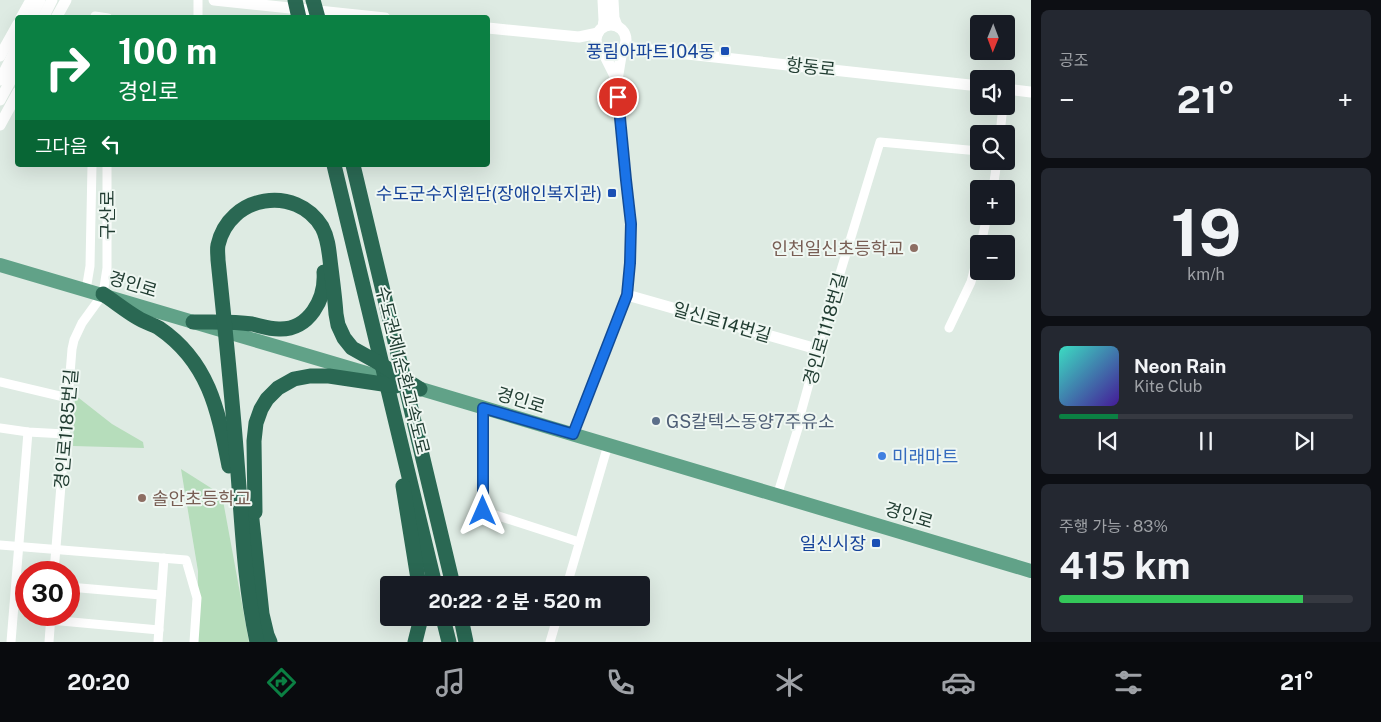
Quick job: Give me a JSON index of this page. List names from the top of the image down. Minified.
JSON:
{"streets":{"highway":["수도권제1순환고속도로"],"main road":["경인로"],"street":["항동로","구산로","일신로14번길","경인로1118번길","경인로1185번길"]},"crossings":[["구산로","경인로"],["구산로","경인로1185번길"],["경인로","경인로1118번길"],["경인로","경인로1185번길"],["일신로14번길","경인로1118번길"]],"places":{"transit":["풍림아파트104동","수도군수지원단(장애인복지관)","일신시장"],"other":["인천일신초등학교","GS칼텍스동양7주유소","미래마트","솔안초등학교"]},"north":"bottom","page":{"tile":["공조",["19","km/h"],["주행 가능 · 83%","415 km"]],"map_buttons":["+","−"],"turn":["100 m","경인로"],"heat":["−","21°","+"],"then":"그다음","song":["Neon Rain","Kite Club"],"limit":"30","trip":"20:22 · 2 분 · 520 m","tabs":["20:20","21°"]}}
